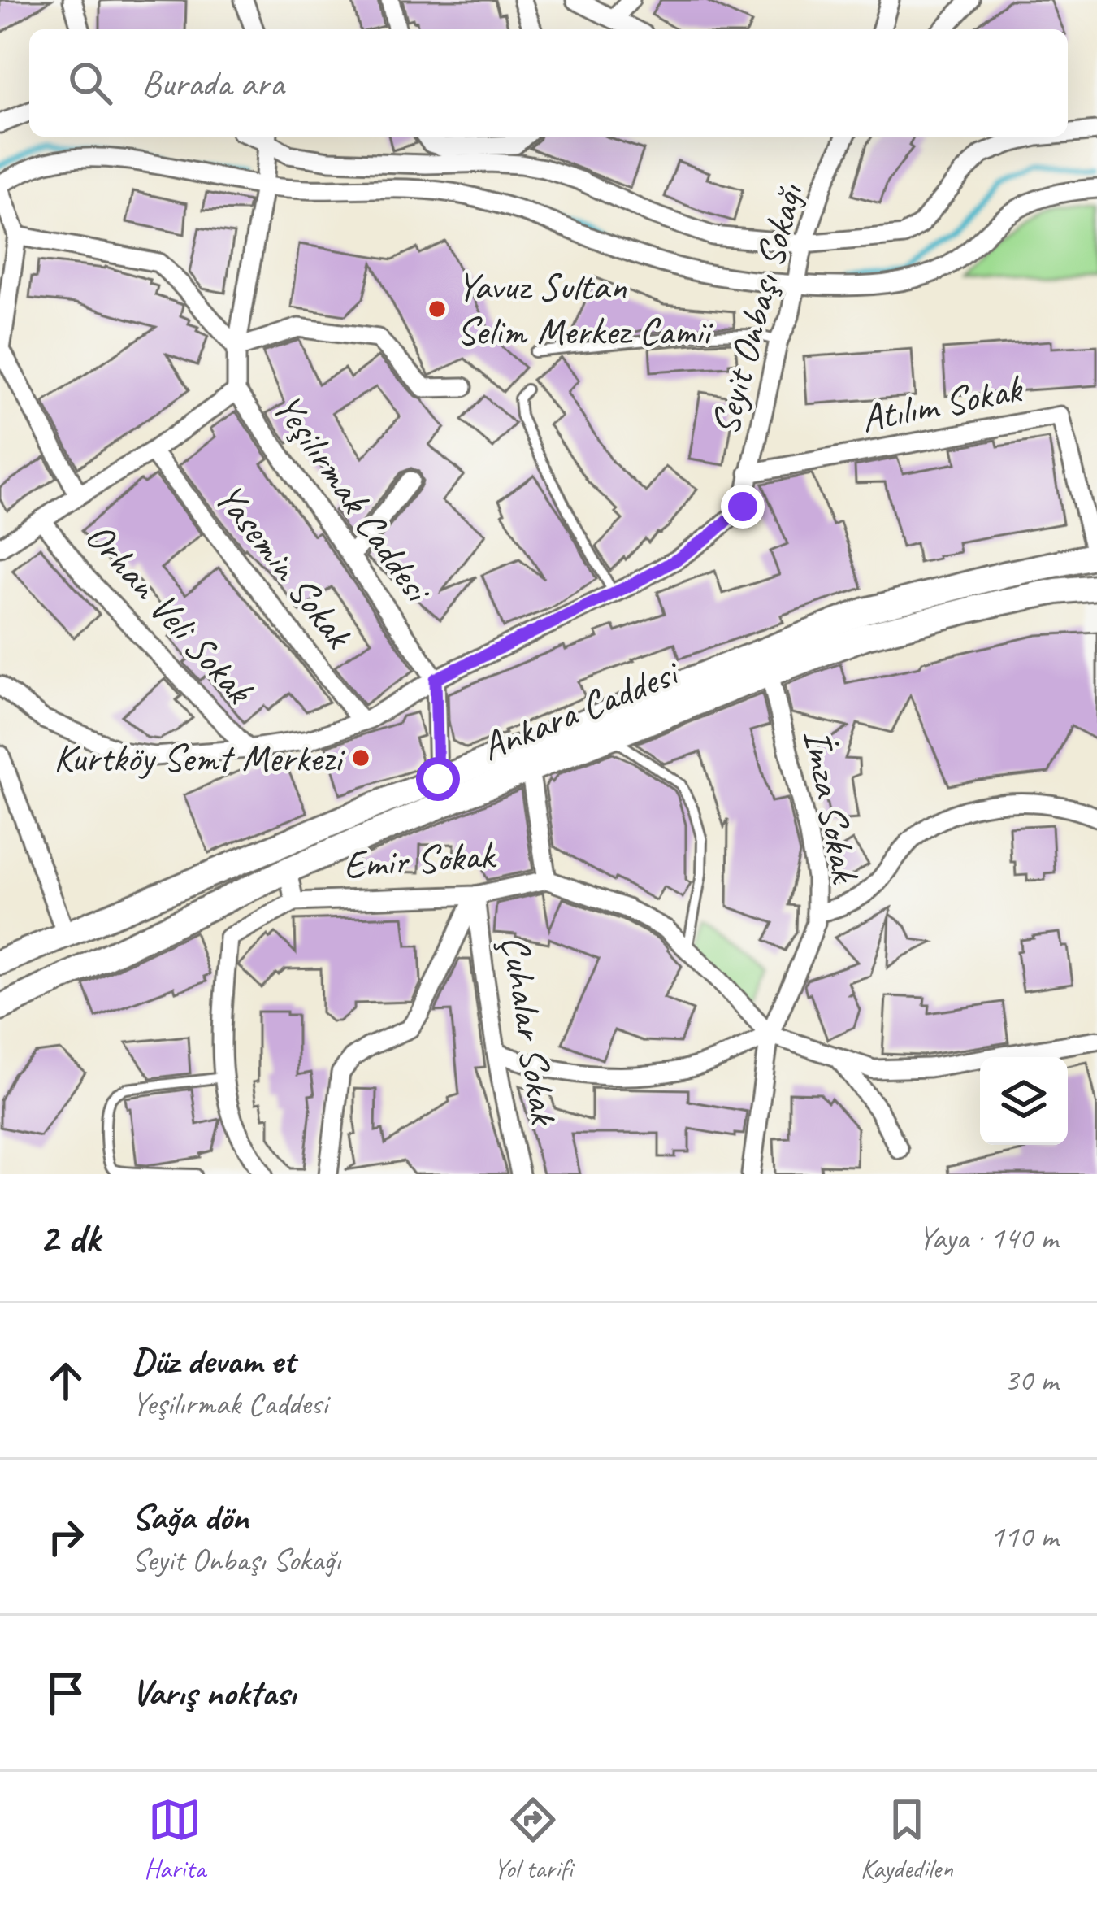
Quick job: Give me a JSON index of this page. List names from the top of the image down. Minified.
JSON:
{"streets":{"main road":["Ankara Caddesi"],"street":["Seyit Onbaşı Sokağı","Atılım Sokak","Yeşilırmak Caddesi","Yasemin Sokak","Orhan Veli Sokak","İmza Sokak","Emir Sokak","Çuhalar Sokak"]},"crossings":[["Seyit Onbaşı Sokağı","Atılım Sokak"],["Seyit Onbaşı Sokağı","Yeşilırmak Caddesi"],["Seyit Onbaşı Sokağı","Yasemin Sokak"],["Seyit Onbaşı Sokağı","Orhan Veli Sokak"],["Atılım Sokak","Ankara Caddesi"],["Ankara Caddesi","İmza Sokak"],["Emir Sokak","Çuhalar Sokak"]],"places":["Yavuz Sultan Selim Merkez Camii","Kurtköy Semt Merkezi"],"page":{"search":"Burada ara","heading":["2 dk","Yaya · 140 m"],"list":[["Düz devam et","Yeşilırmak Caddesi","30 m"],["Sağa dön","Seyit Onbaşı Sokağı","110 m"],"Varış noktası"],"nav":["Harita","Yol tarifi","Kaydedilen"]}}
